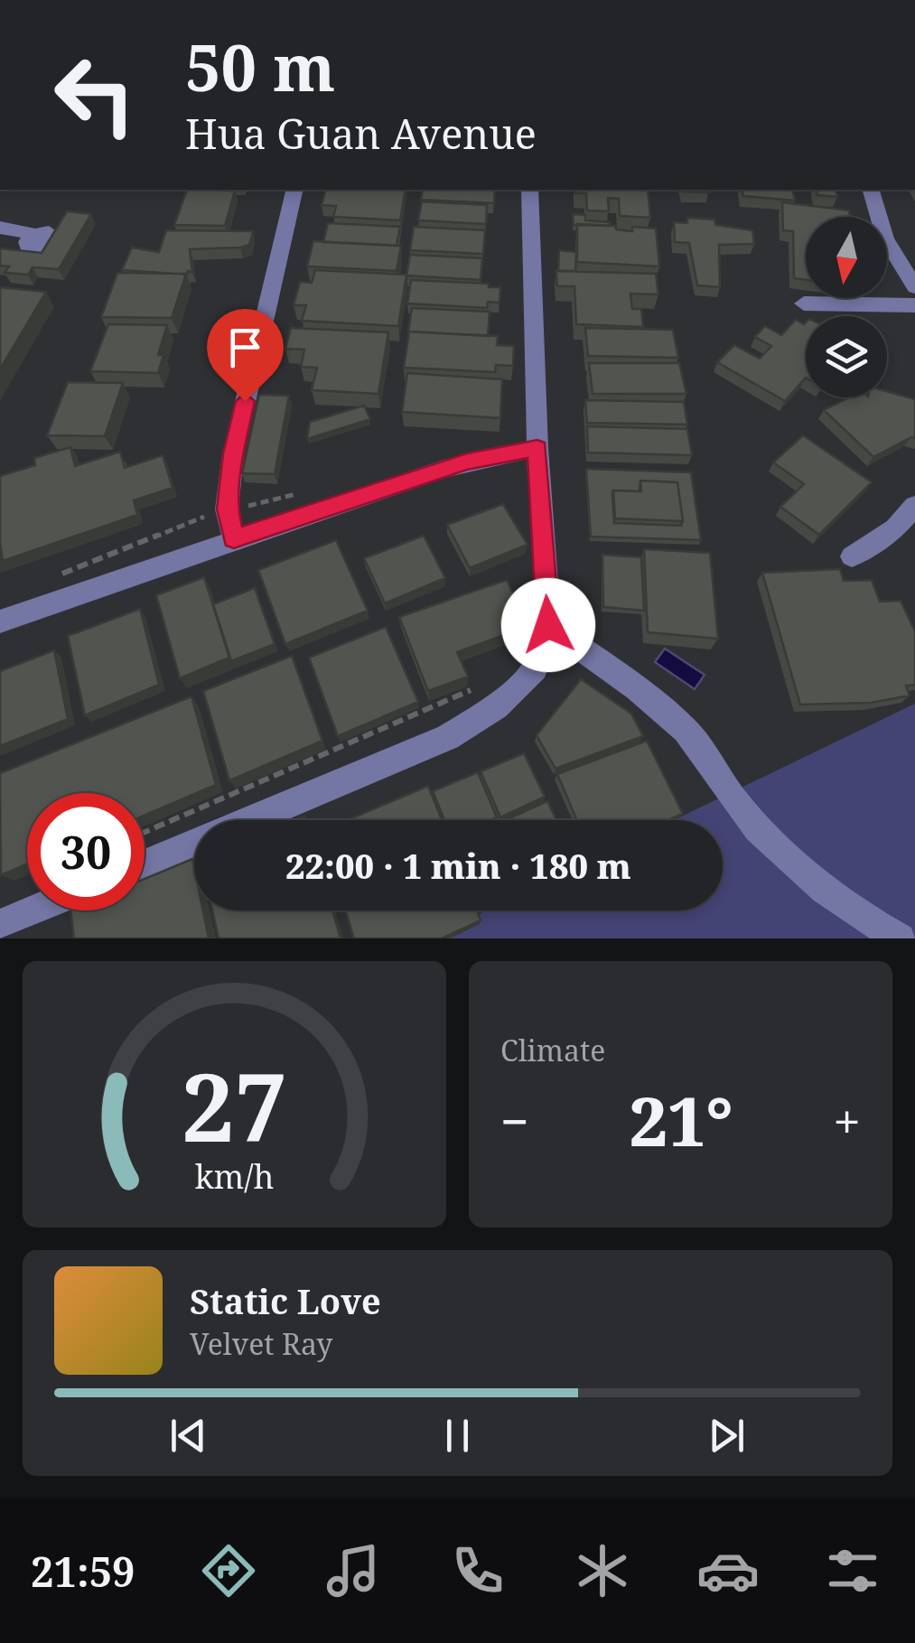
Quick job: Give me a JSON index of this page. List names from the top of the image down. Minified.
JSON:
{"north":"bottom","page":{"turn":["50 m","Hua Guan Avenue"],"limit":"30","trip":"22:00 · 1 min · 180 m","tile":"Climate","heat":["−","21°","+"],"song":["Static Love","Velvet Ray"],"tabs":"21:59","gauge":["27","km/h"]}}
